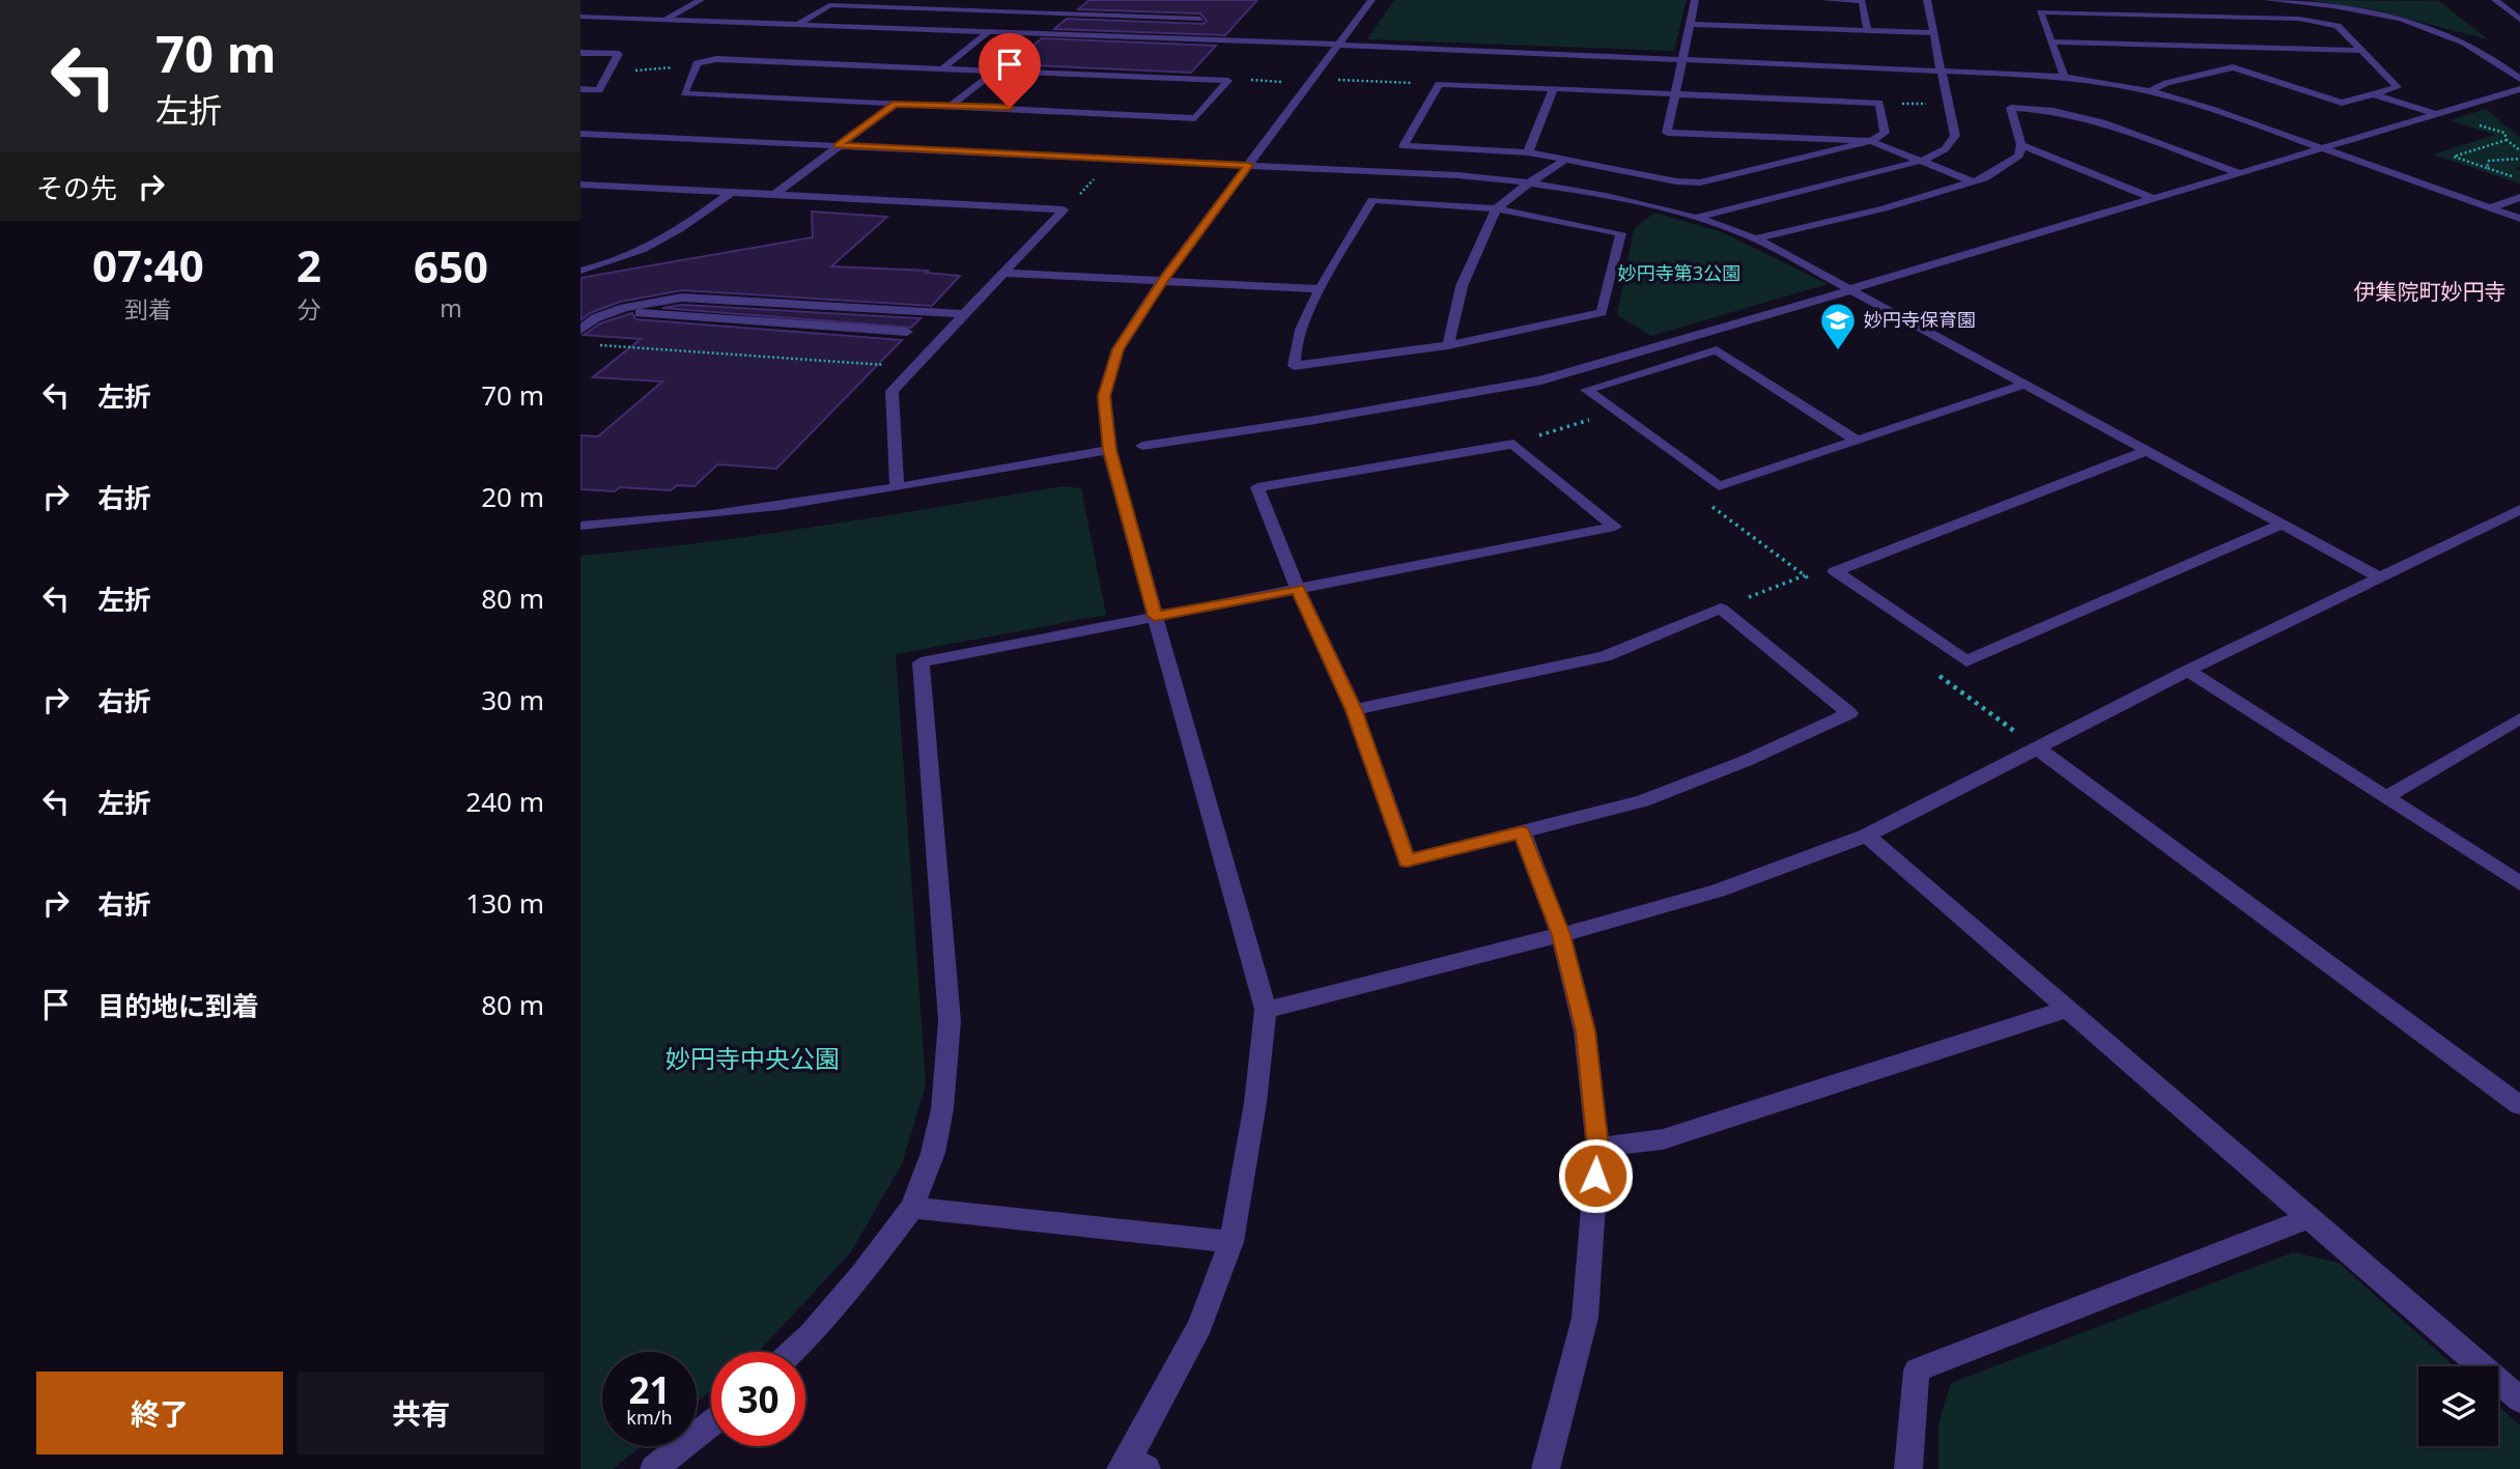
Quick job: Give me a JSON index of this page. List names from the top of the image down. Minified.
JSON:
{"districts":["伊集院町妙円寺"],"parks":["妙円寺第3公園","妙円寺中央公園"],"places":{"school or university":["妙円寺保育園"]},"page":{"turn":["70 m","左折"],"then":"その先","eta":["07:40","到着","2","分","650","m"],"list":[{"name":"左折","value":"70 m"},{"name":"右折","value":"20 m"},{"name":"左折","value":"80 m"},{"name":"右折","value":"30 m"},{"name":"左折","value":"240 m"},{"name":"右折","value":"130 m"},{"name":"目的地に到着","value":"80 m"}],"speed":"21 km/h","limit":"30","buttons":["終了","共有"]}}
